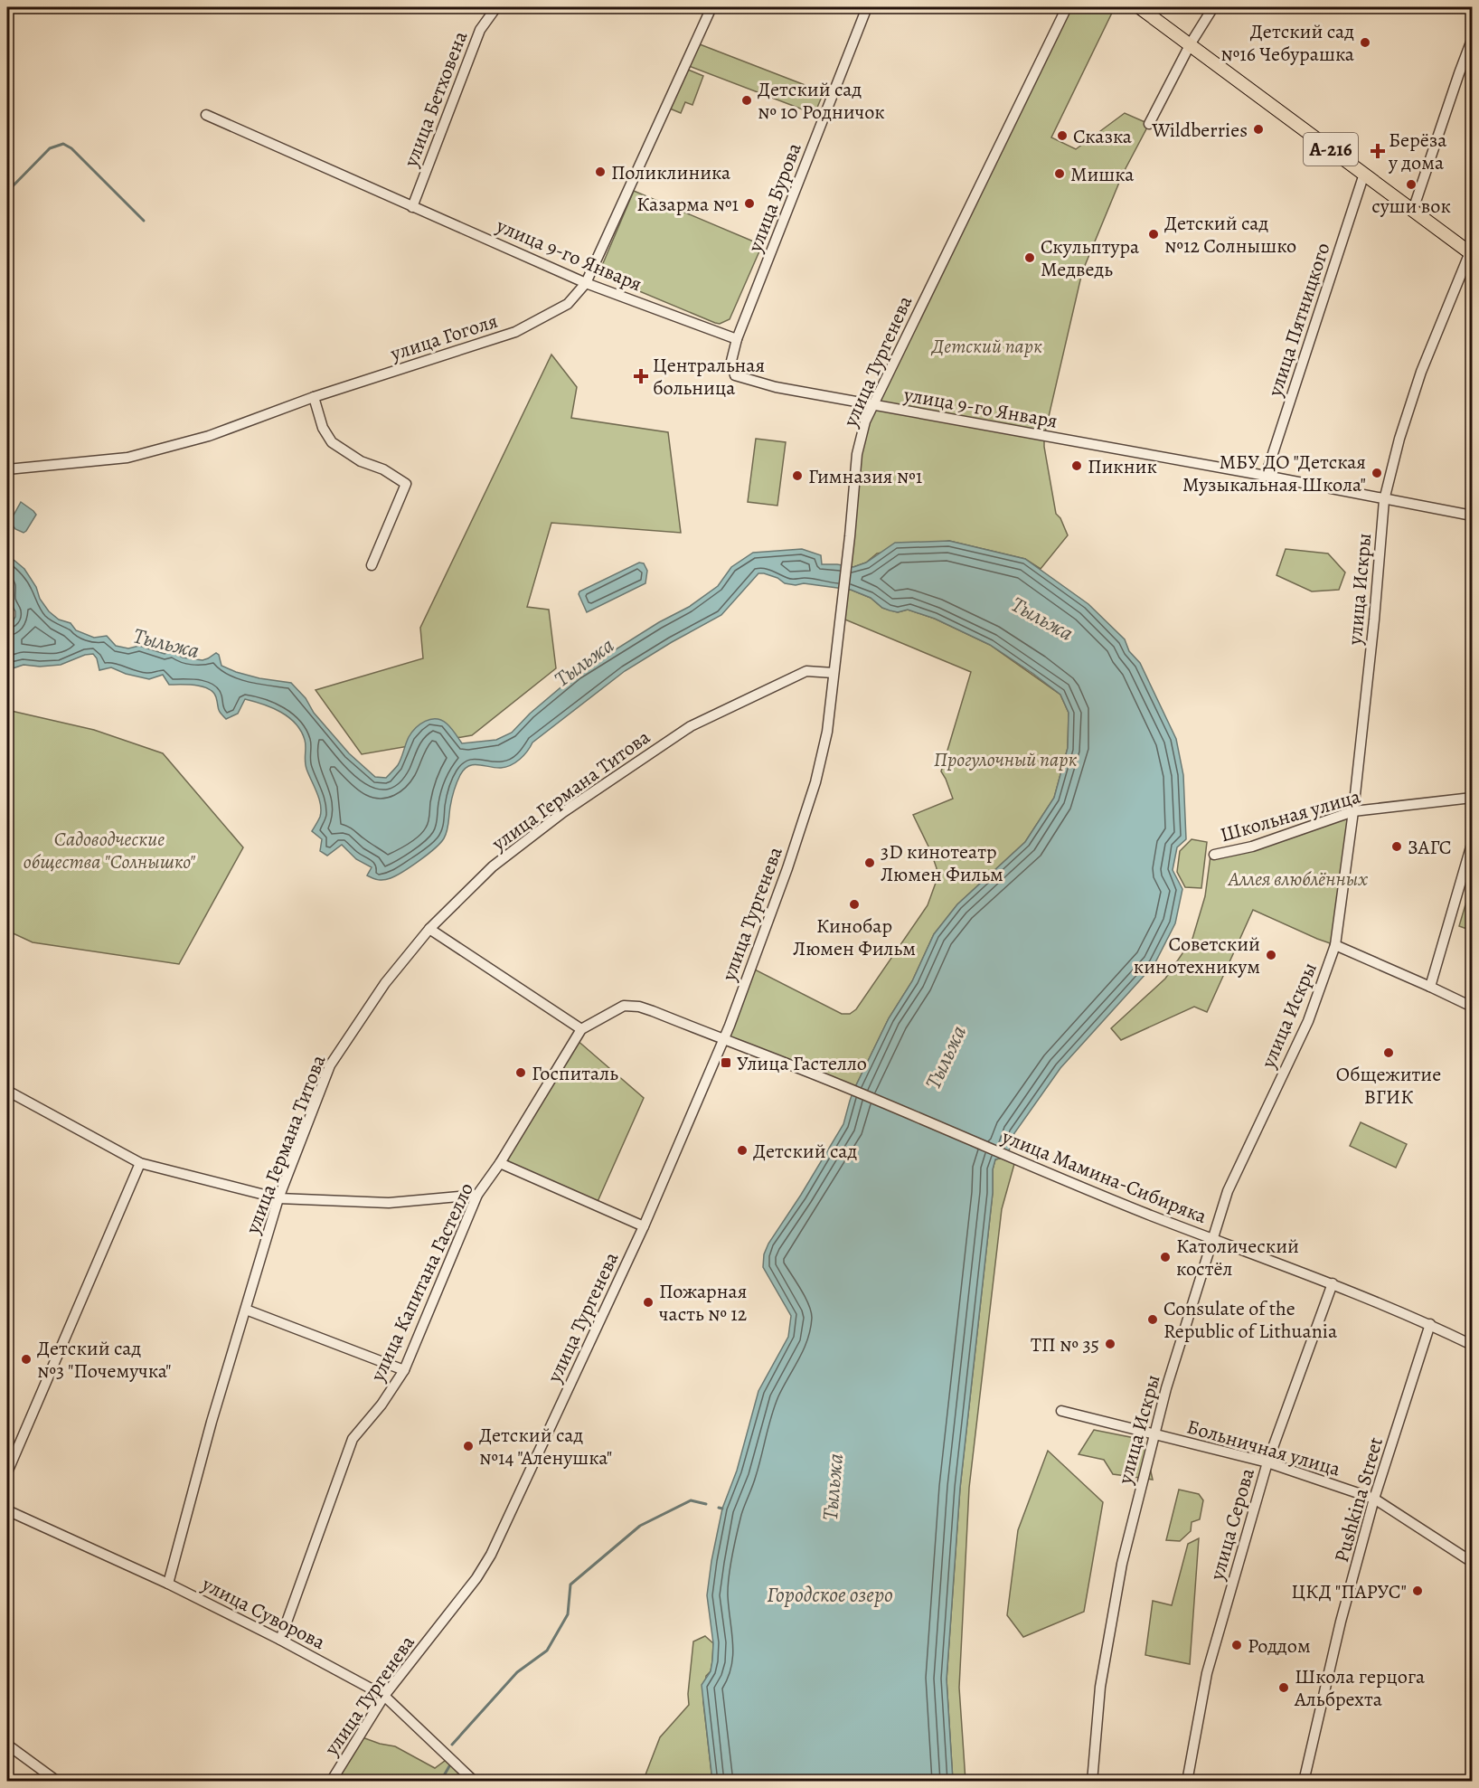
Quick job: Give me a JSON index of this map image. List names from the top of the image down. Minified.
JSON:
{"streets":{"main road":["А-216"],"street":["улица Бетховена","улица Бурова","улица 9-го Января","улица Пятницкого","улица Гоголя","улица Тургенева","улица Искры","улица Германа Титова","Школьная улица","улица Мамина-Сибиряка","улица Капитана Гастелло","Больничная улица","Pushkina Street","улица Серова","улица Суворова"]},"crossings":[["улица Бетховена","улица 9-го Января"],["А-216","улица Пятницкого"],["А-216","улица Искры"],["улица Бурова","улица 9-го Января"],["улица 9-го Января","улица Пятницкого"],["улица 9-го Января","улица Гоголя"],["улица 9-го Января","улица Тургенева"],["улица 9-го Января","улица Искры"],["улица Тургенева","улица Германа Титова"],["улица Тургенева","улица Мамина-Сибиряка"],["улица Тургенева","улица Капитана Гастелло"],["улица Тургенева","улица Суворова"],["улица Искры","Школьная улица"],["улица Искры","улица Мамина-Сибиряка"],["улица Искры","Больничная улица"],["улица Германа Титова","улица Суворова"],["улица Мамина-Сибиряка","улица Капитана Гастелло"],["улица Мамина-Сибиряка","Pushkina Street"],["улица Мамина-Сибиряка","улица Серова"],["улица Капитана Гастелло","улица Суворова"],["Больничная улица","Pushkina Street"],["Больничная улица","улица Серова"]],"water":["Тыльжа","Городское озеро"],"parks":["Детский парк","Прогулочный парк","Садоводческие общества \"Солнышко\"","Аллея влюблённых"],"places":{"other":["Детский сад №16 Чебурашка","Детский сад № 10 Родничок","Wildberries","Сказка","Поликлиника","Мишка","суши вок","Казарма №1","Детский сад №12 Солнышко","Скульптура Медведь","Пикник","МБУ ДО \"Детская Музыкальная Школа\"","Гимназия №1","ЗАГС","3D кинотеатр Люмен Фильм","Кинобар Люмен Фильм","Советский кинотехникум","Общежитие ВГИК","Госпиталь","Детский сад","Католический костёл","Пожарная часть № 12","Consulate of the Republic of Lithuania","ТП № 35","Детский сад №3 \"Почемучка\"","Детский сад №14 \"Аленушка\"","ЦКД \"ПАРУС\"","Роддом","Школа герцога Альбрехта"],"health":["Берёза у дома","Центральная больница"],"transit":["Улица Гастелло"]}}
